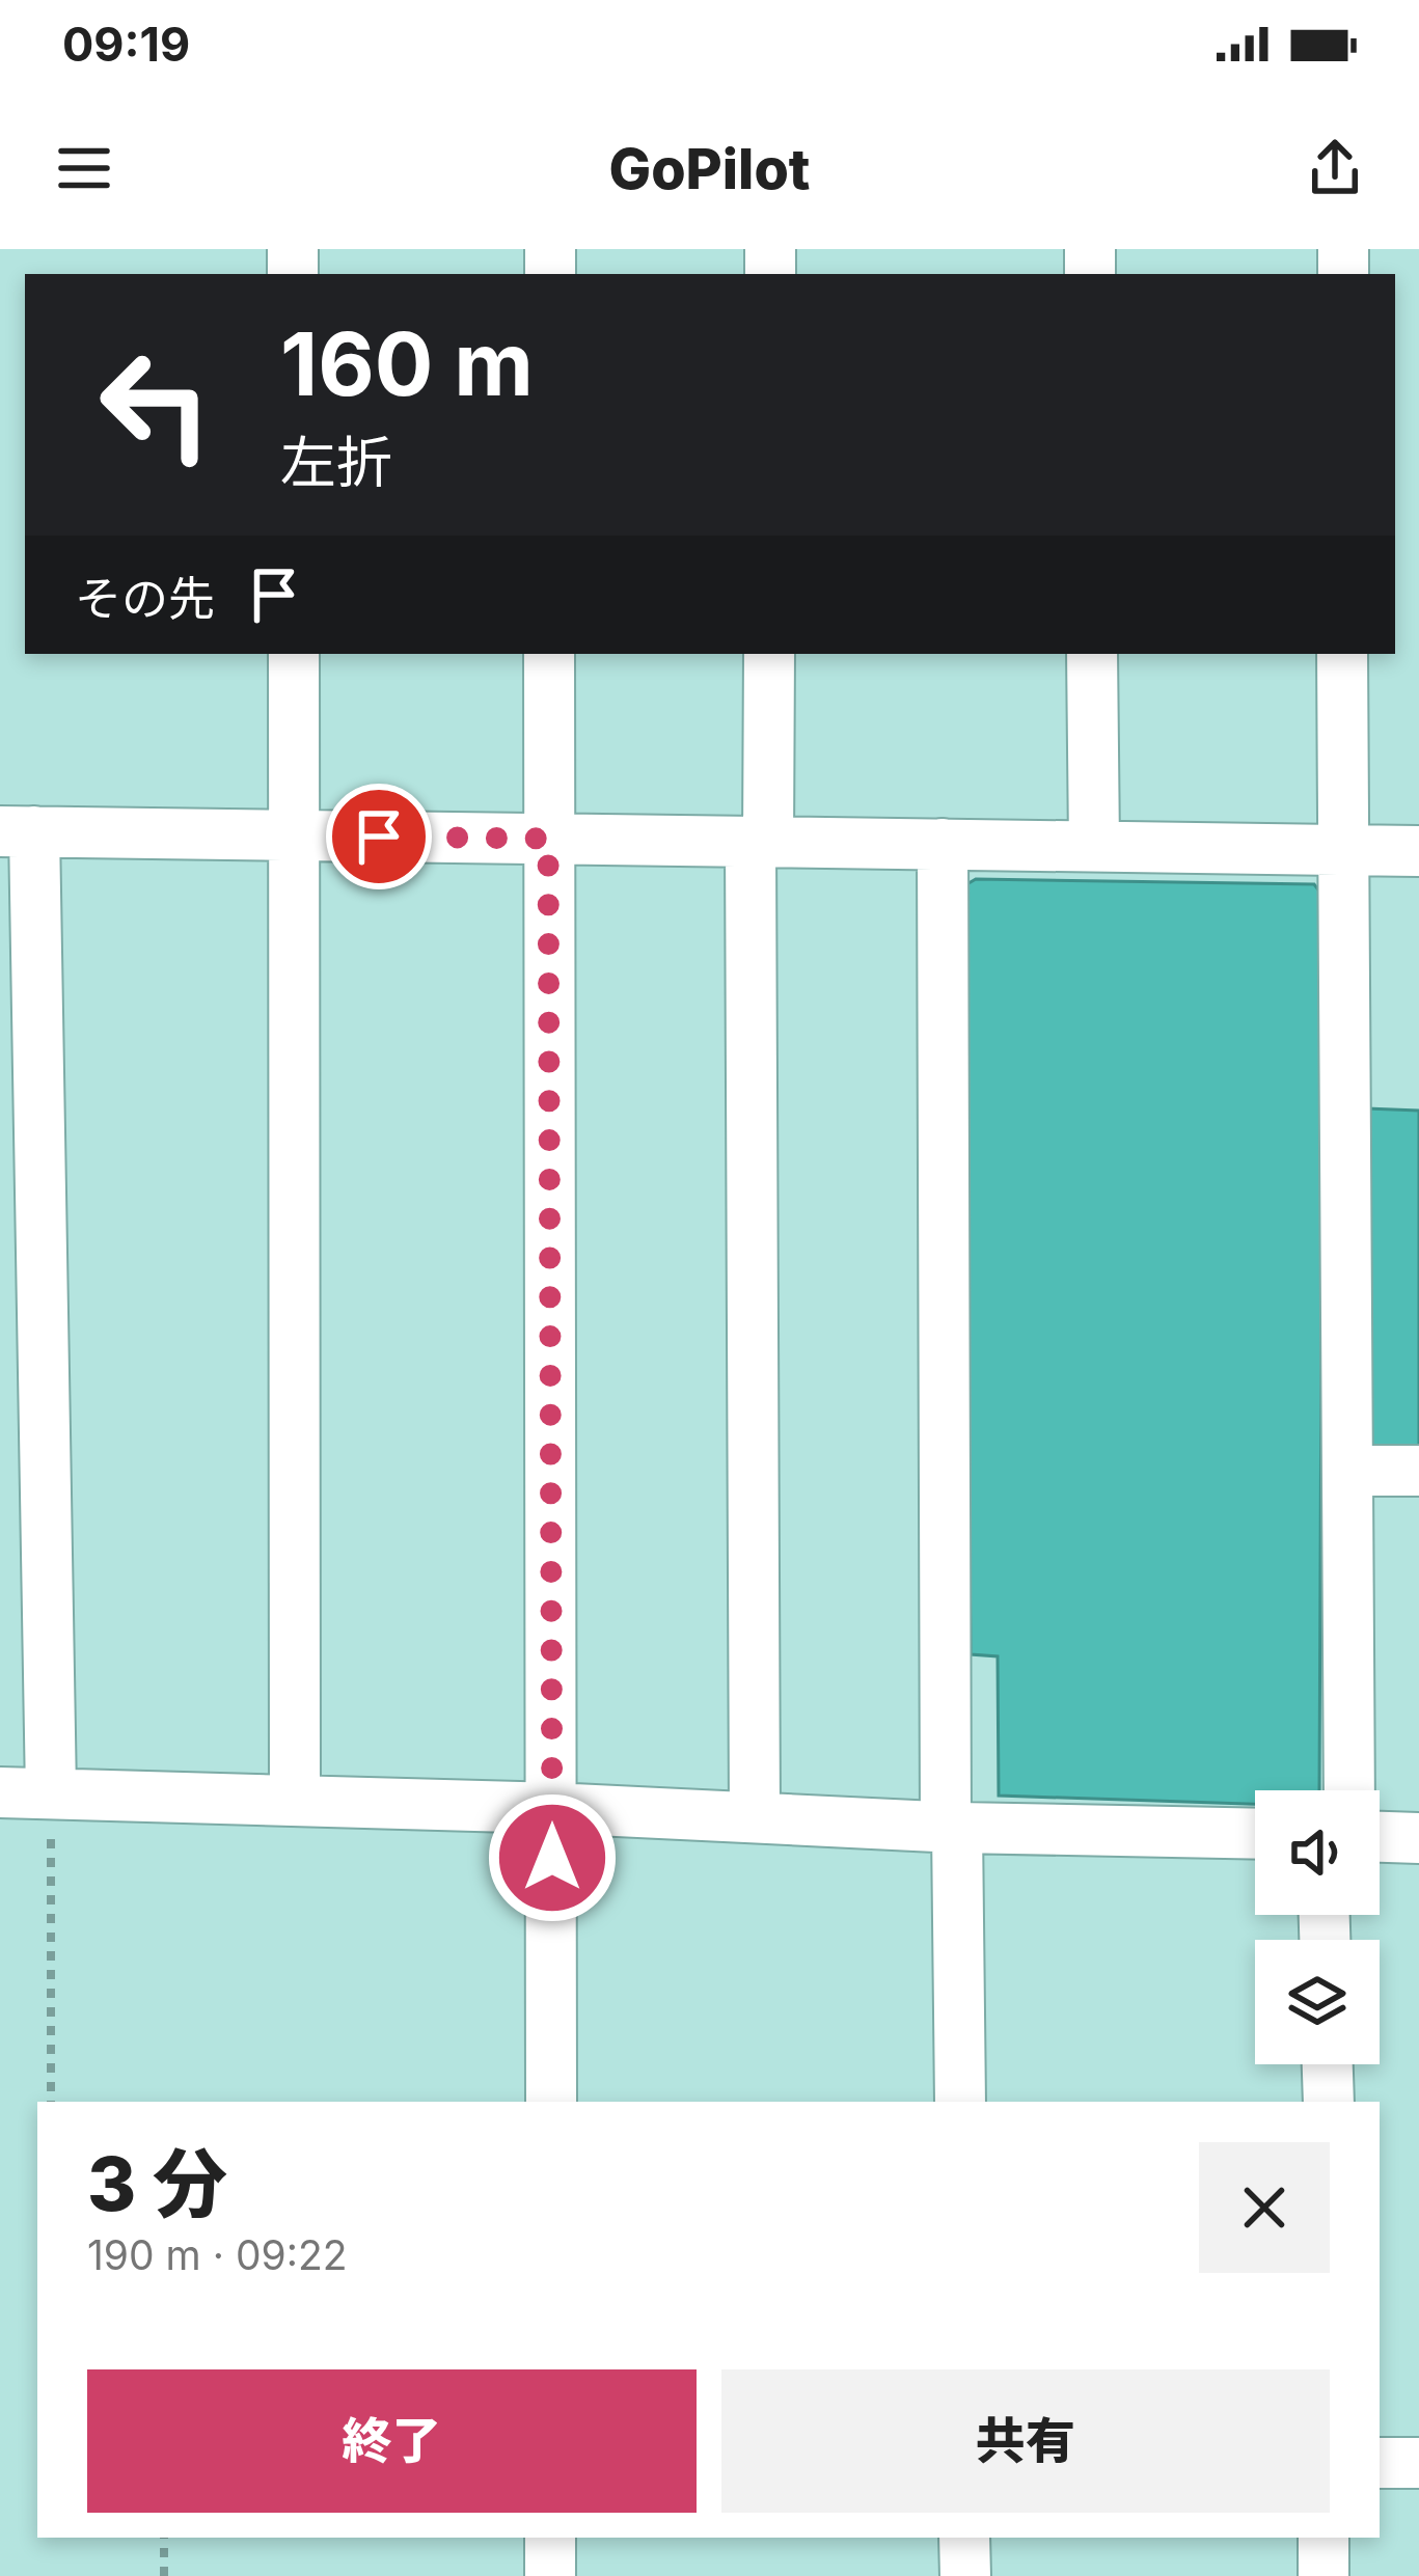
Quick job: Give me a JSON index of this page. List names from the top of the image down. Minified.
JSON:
{"page":{"status":"09:19","header":"GoPilot","turn":["160 m","左折"],"then":"その先","heading":["3 分","190 m · 09:22"],"buttons":["終了","共有"]}}
